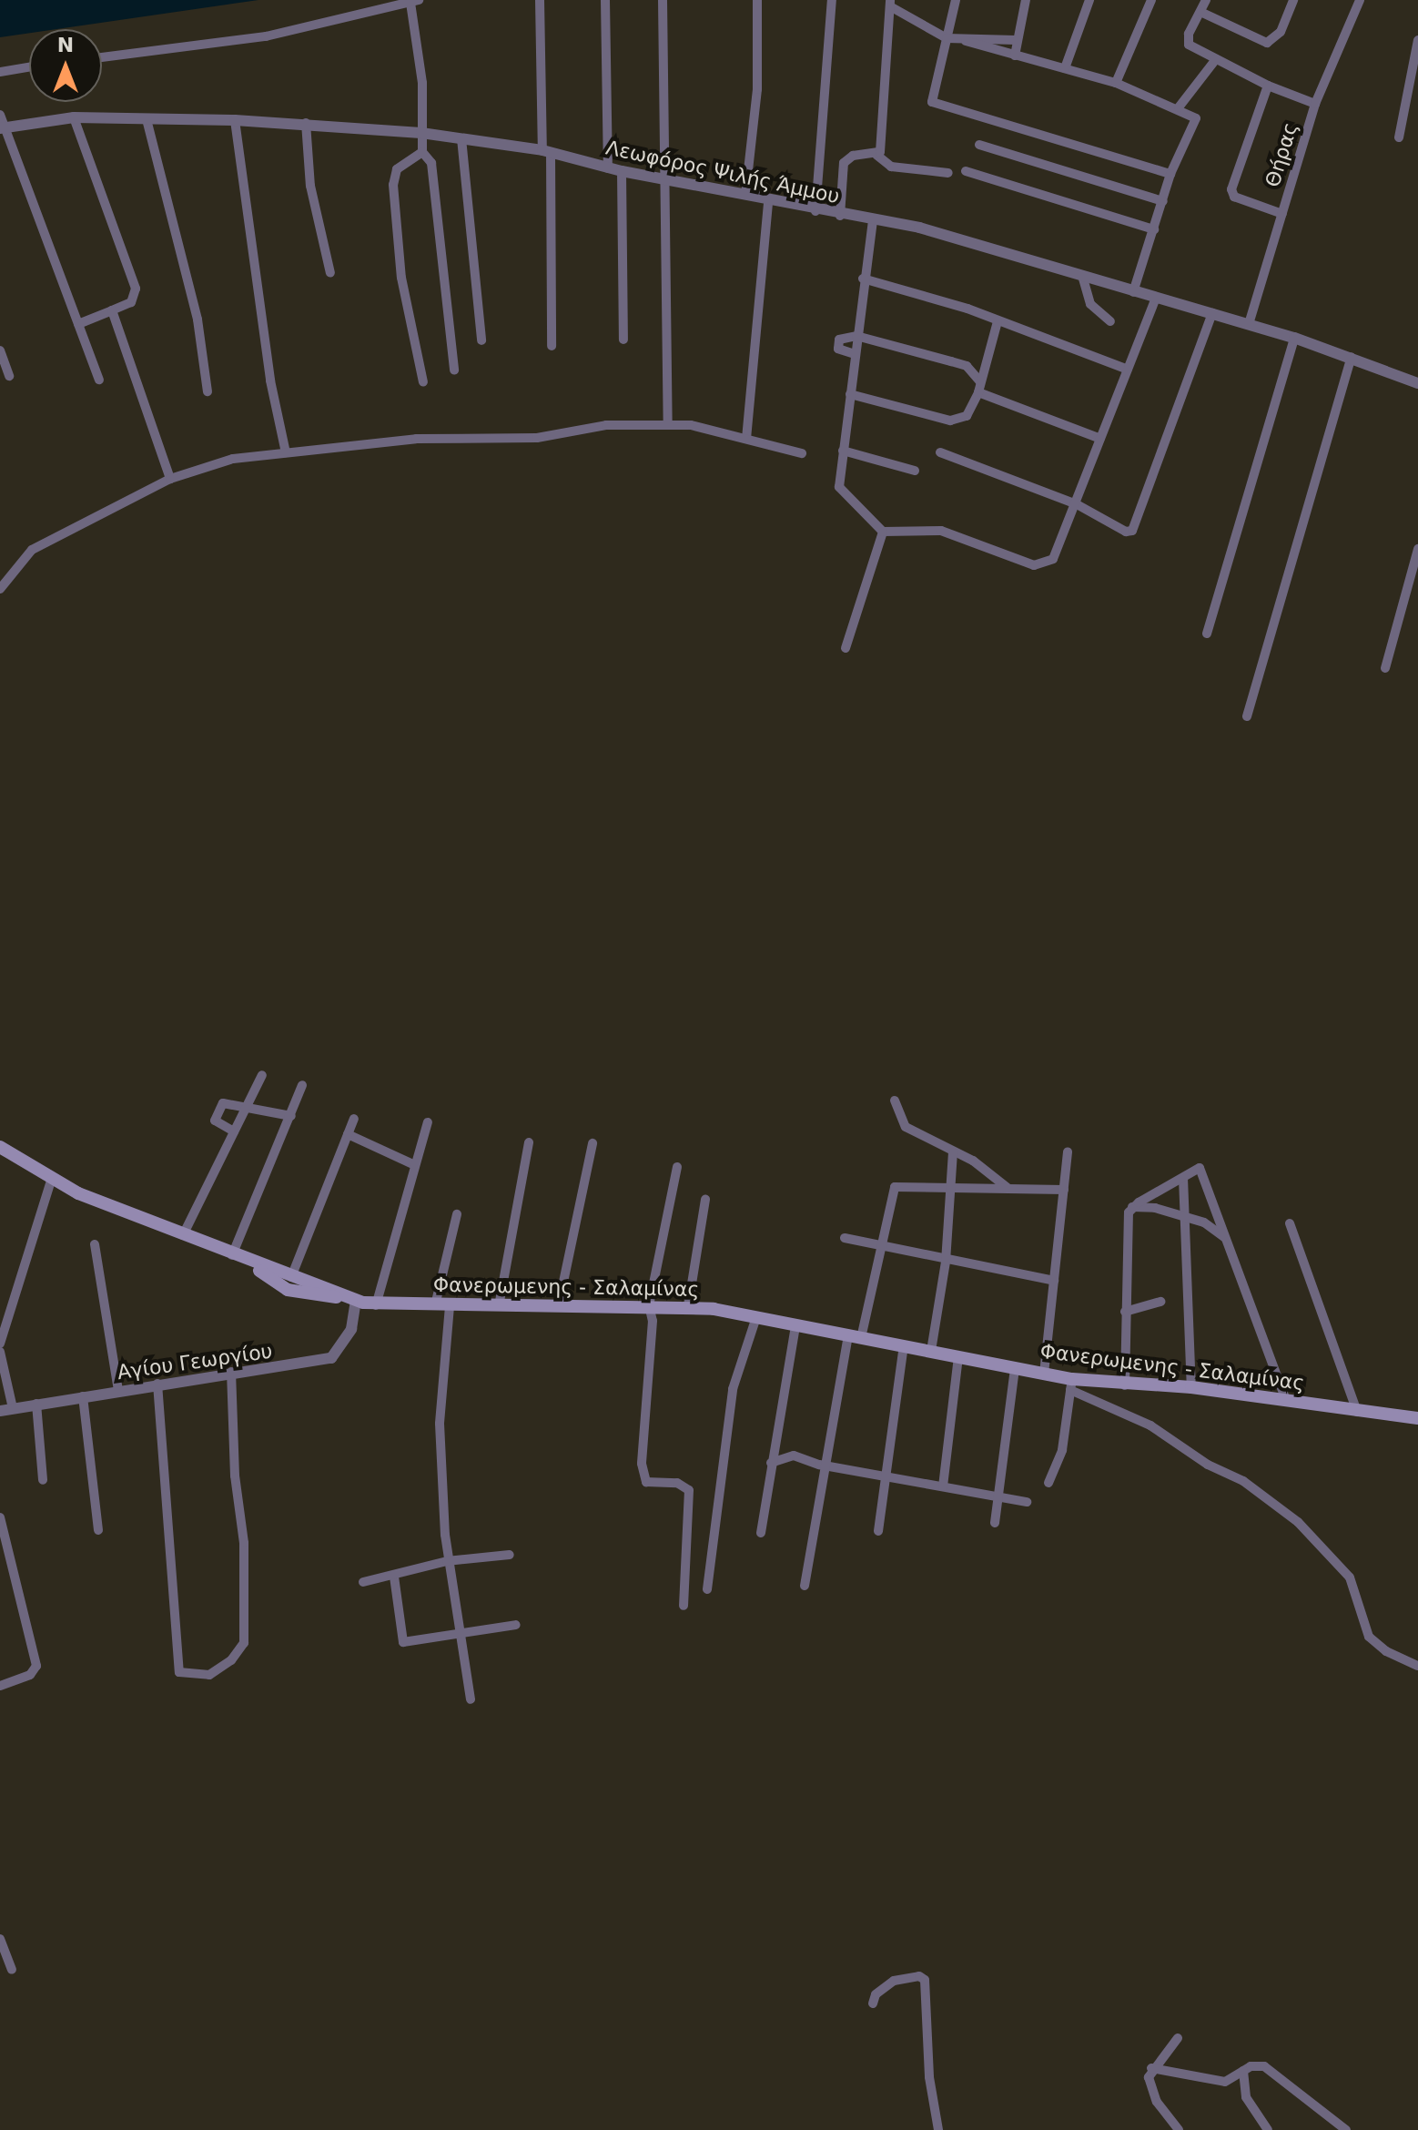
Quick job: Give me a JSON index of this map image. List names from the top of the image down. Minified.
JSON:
{"streets":{"main road":["Φανερωμενης - Σαλαμίνας"],"street":["Θήρας","Λεωφόρος Ψιλής Άμμου","Αγίου Γεωργίου"]},"crossings":[["Θήρας","Λεωφόρος Ψιλής Άμμου"],["Φανερωμενης - Σαλαμίνας","Αγίου Γεωργίου"]],"north":"top"}
